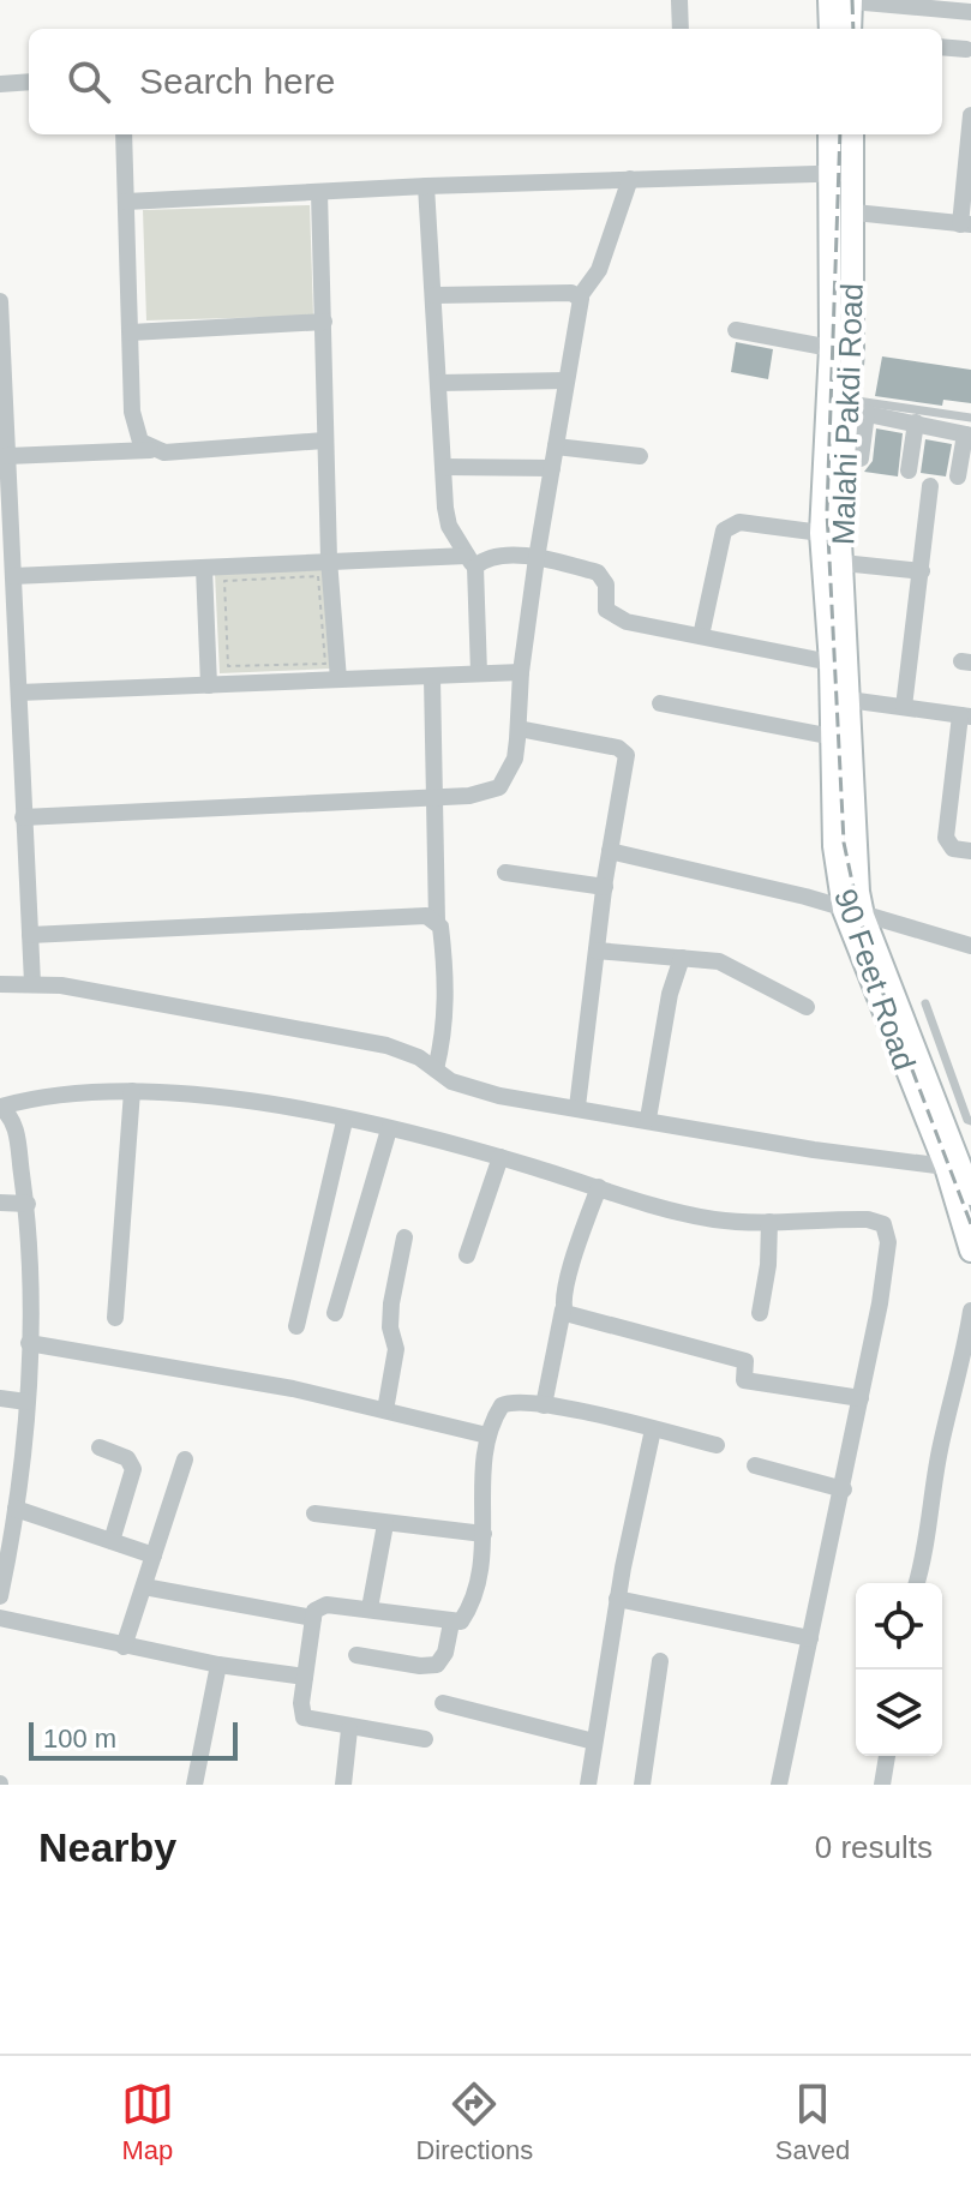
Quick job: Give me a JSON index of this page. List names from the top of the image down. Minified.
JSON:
{"streets":{"main road":["Malahi Pakdi Road","90 Feet Road"]},"crossings":[["Malahi Pakdi Road","90 Feet Road"]],"scale_bar":"100 m","page":{"search":"Search here","scale":"100 m","heading":["Nearby","0 results"],"nav":["Map","Directions","Saved"]}}
